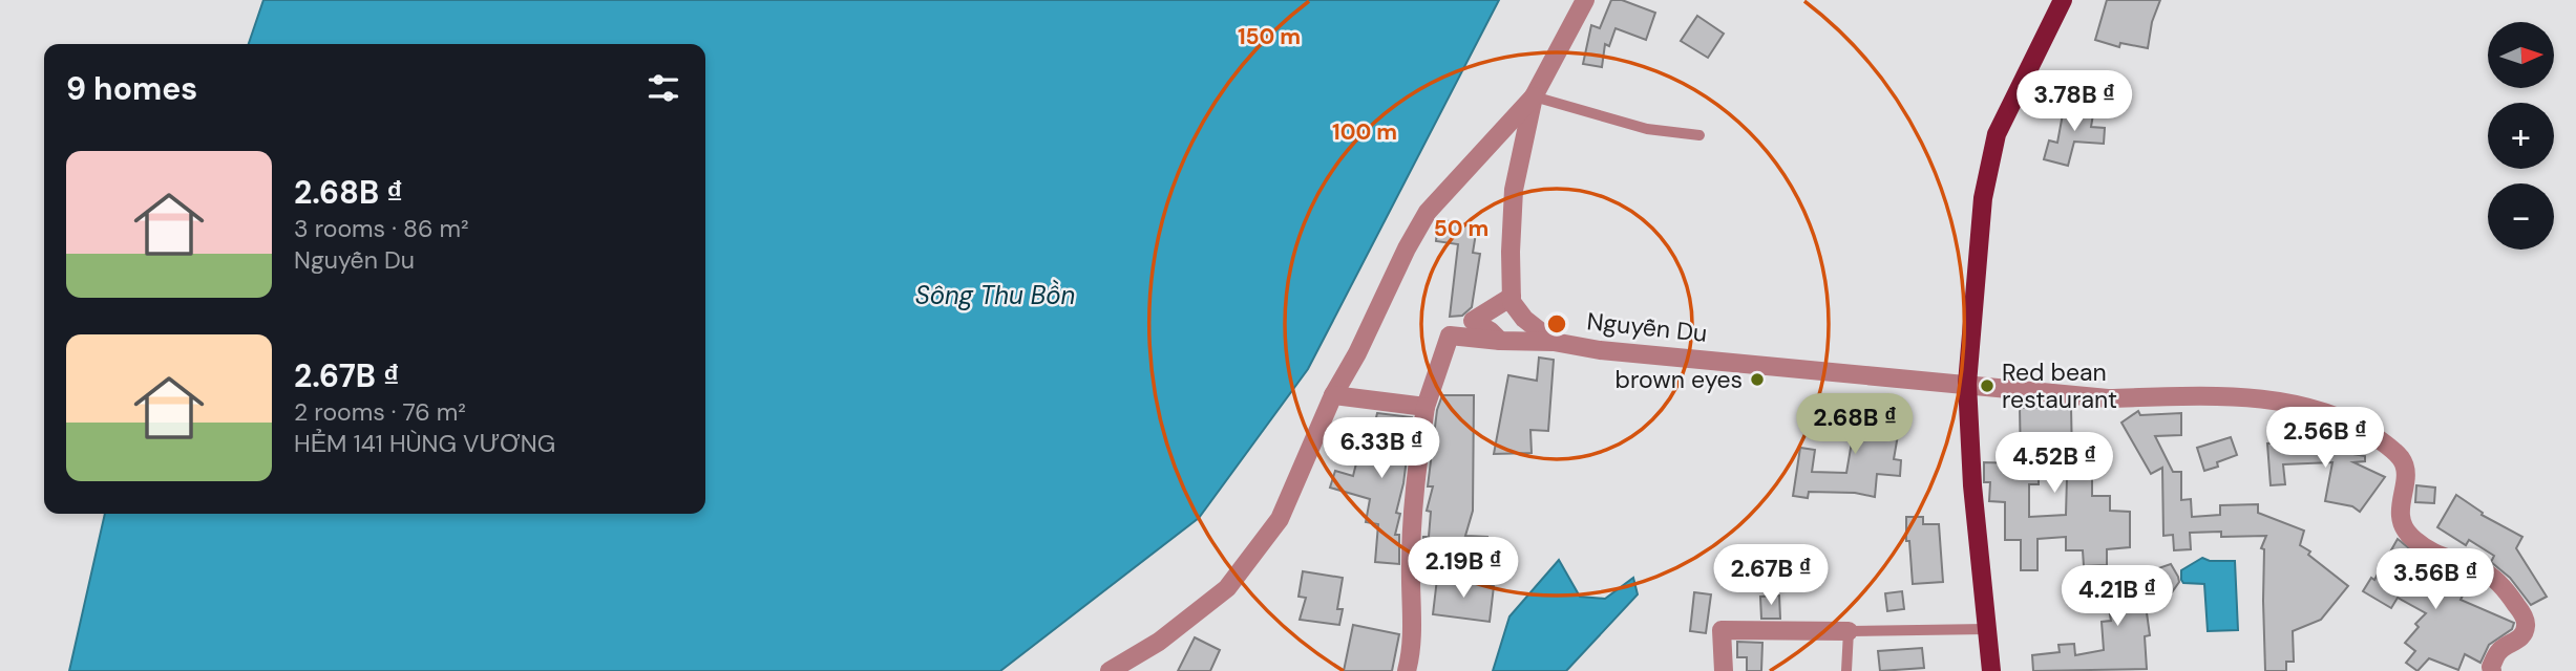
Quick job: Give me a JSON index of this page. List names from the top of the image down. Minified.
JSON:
{"streets":{"street":["Nguyễn Du"]},"water":["Sông Thu Bồn"],"places":["brown eyes","Red bean restaurant"],"north":"right","page":{"map_buttons":["+","−"],"heading":"9 homes","price":["3.78B ₫","2.68B ₫","2.56B ₫","6.33B ₫","4.52B ₫","2.19B ₫","2.67B ₫","3.56B ₫","4.21B ₫"],"list":[{"name":"2.68B ₫","note":"3 rooms · 86 m² · Nguyễn Du"},{"name":"2.67B ₫","note":"2 rooms · 76 m² · HẺM 141 HÙNG VƯƠNG"}]},"rings":["150 m","100 m","50 m"]}
